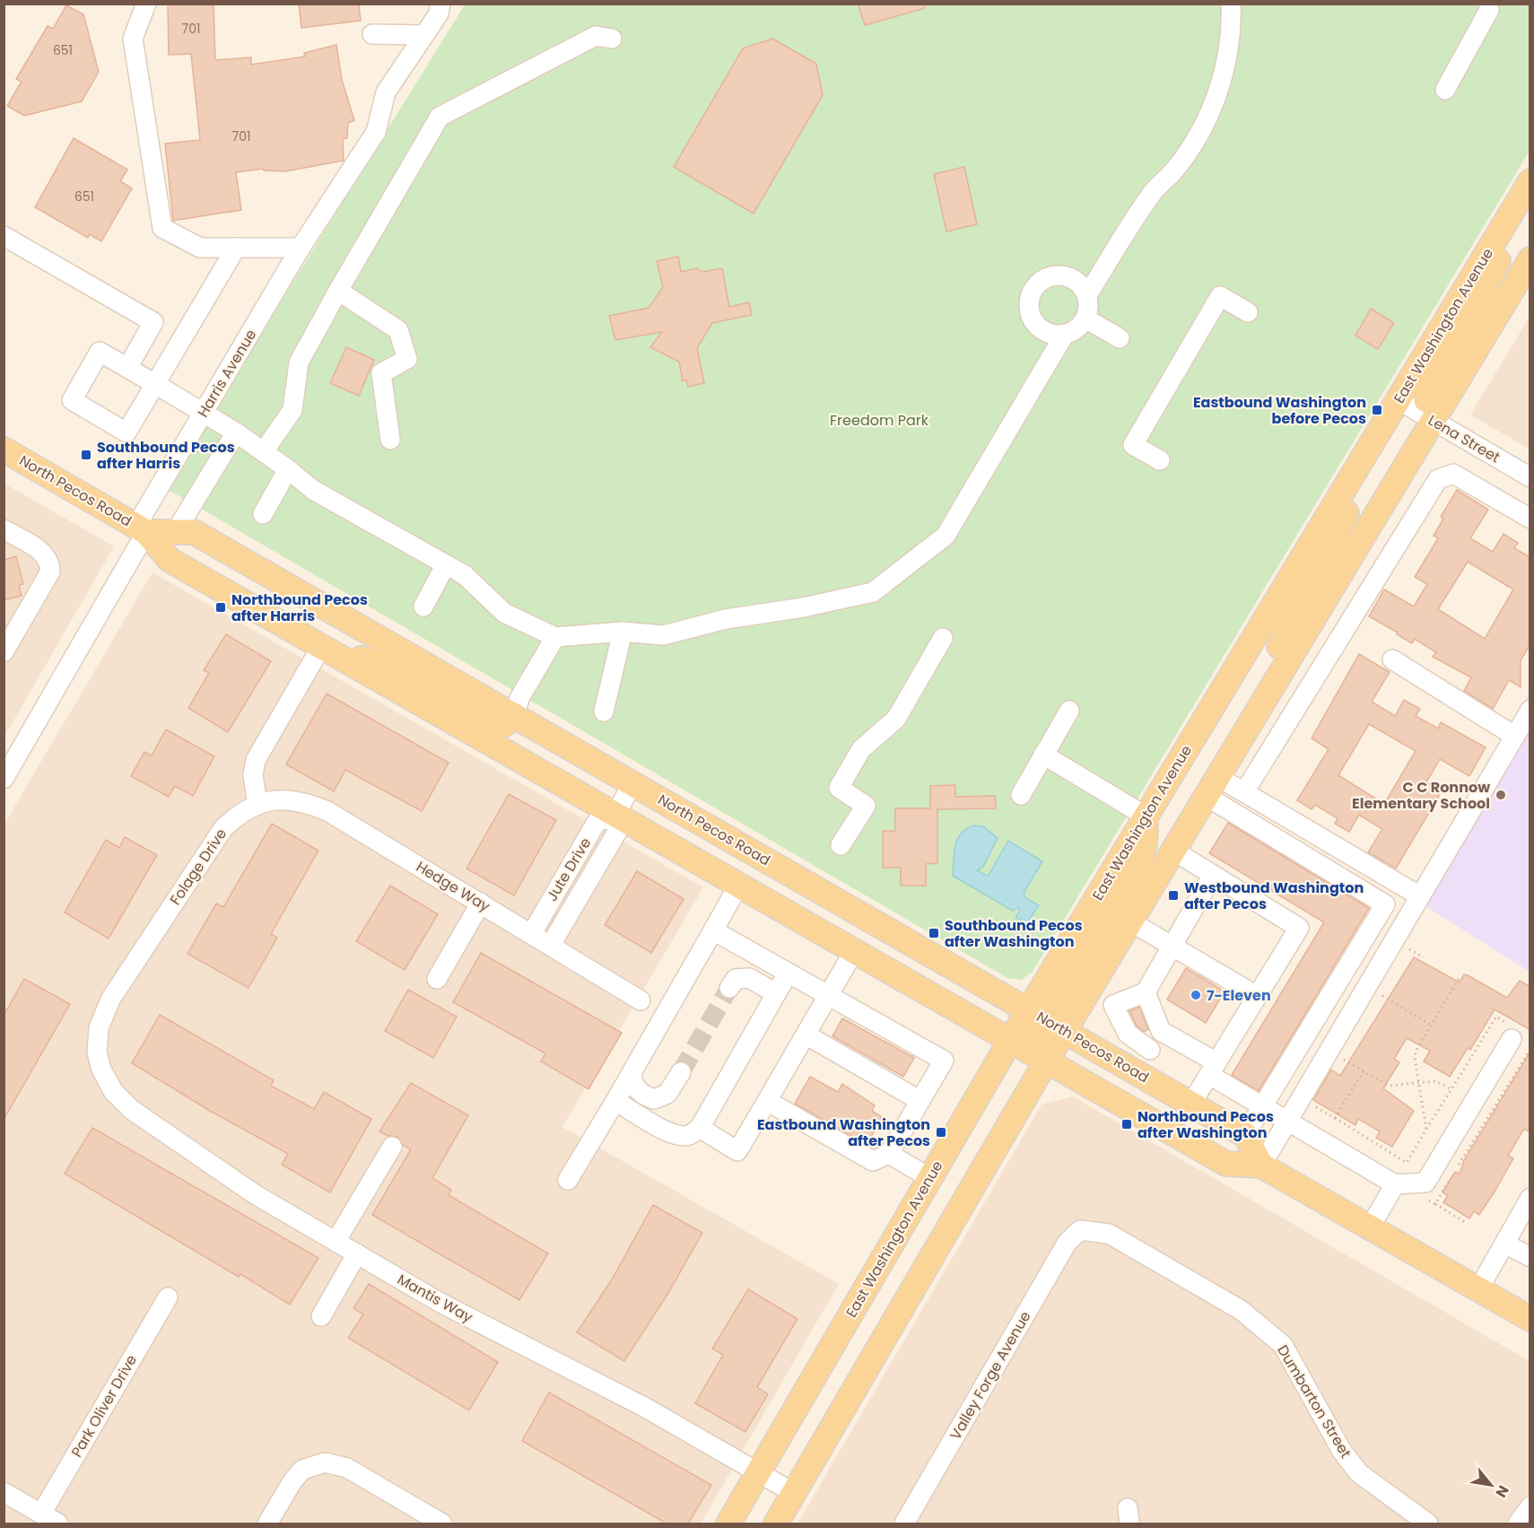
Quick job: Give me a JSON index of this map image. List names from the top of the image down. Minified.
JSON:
{"streets":{"main road":["East Washington Avenue","North Pecos Road"],"street":["Harris Avenue","Lena Street","Folage Drive","Jute Drive","Hedge Way","Mantis Way","Valley Forge Avenue","Dumbarton Street","Park Oliver Drive"]},"crossings":[["East Washington Avenue","Lena Street"],["East Washington Avenue","North Pecos Road"],["East Washington Avenue","Mantis Way"],["Harris Avenue","North Pecos Road"],["North Pecos Road","Jute Drive"],["Folage Drive","Hedge Way"],["Folage Drive","Mantis Way"],["Jute Drive","Hedge Way"],["Valley Forge Avenue","Dumbarton Street"]],"parks":["Freedom Park"],"places":{"transit":["Eastbound Washington before Pecos","Southbound Pecos after Harris","Northbound Pecos after Harris","Westbound Washington after Pecos","Southbound Pecos after Washington","Northbound Pecos after Washington","Eastbound Washington after Pecos"],"other":["C C Ronnow Elementary School","7-Eleven"]},"house_numbers":["701","651","701","651"],"north":"bottom right"}
